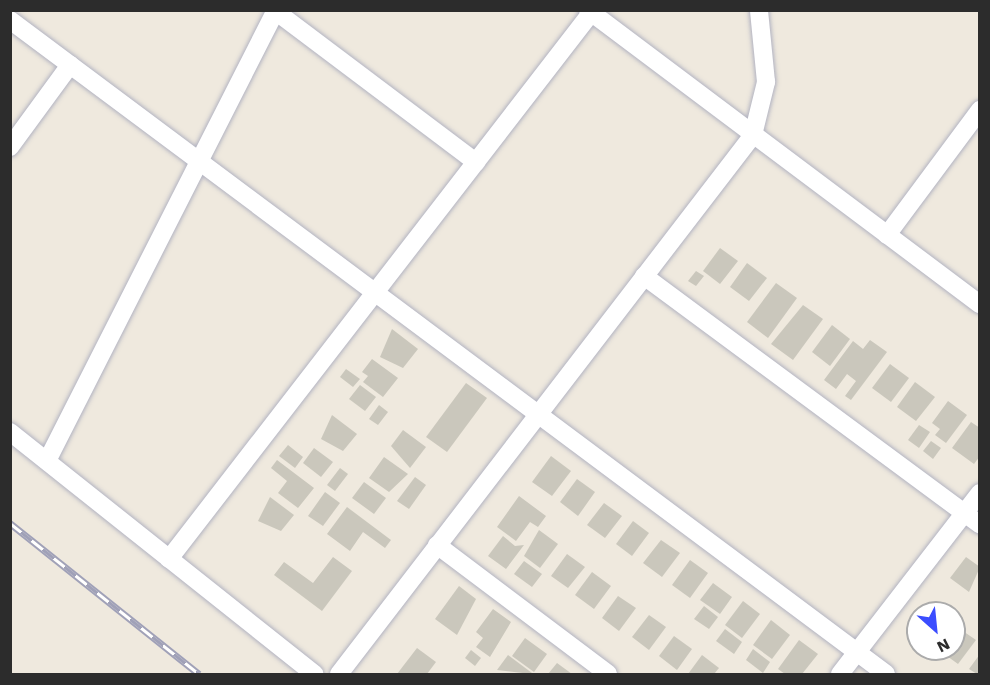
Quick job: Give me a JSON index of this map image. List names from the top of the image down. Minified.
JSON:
{"north":"bottom right"}
